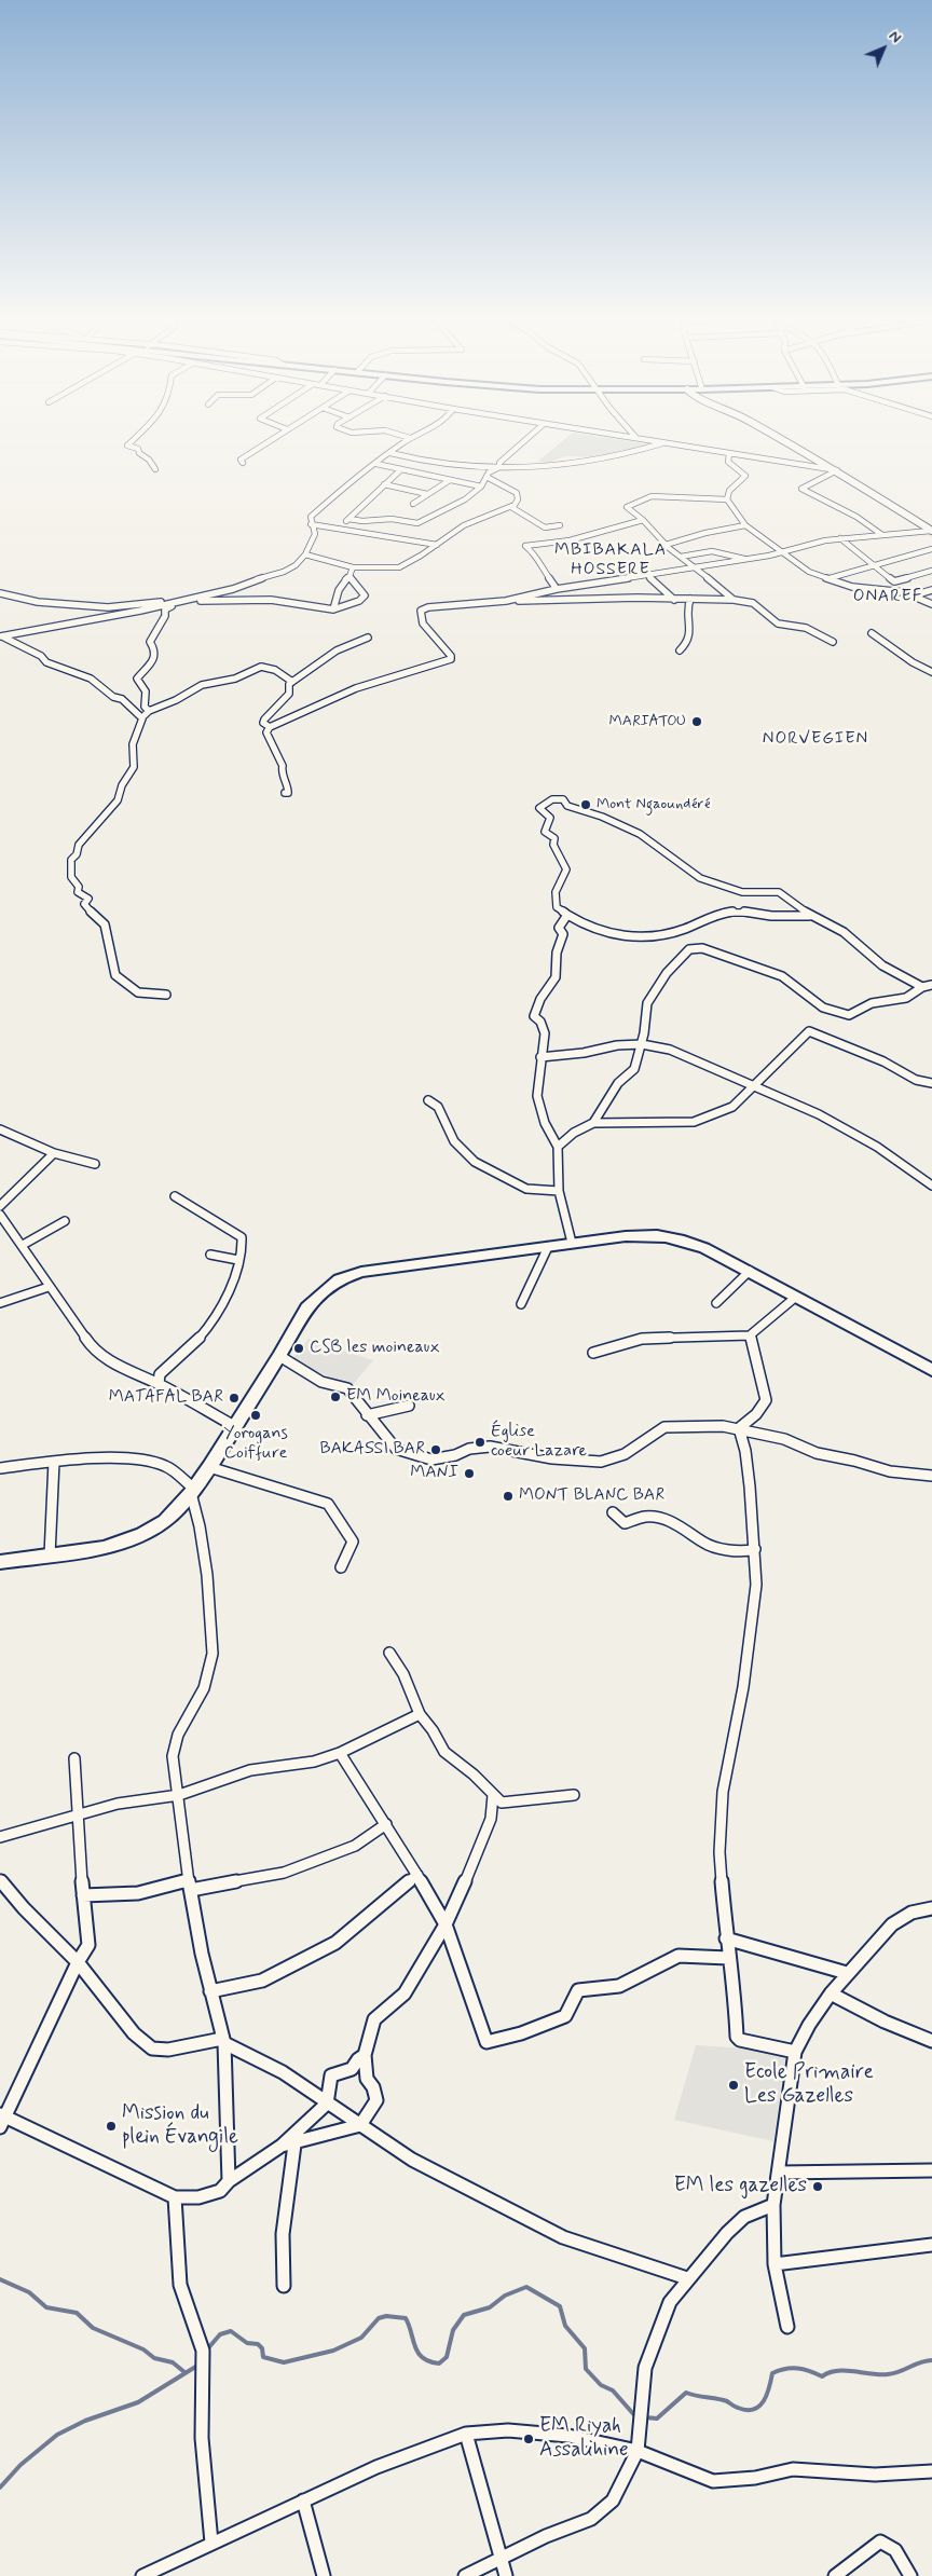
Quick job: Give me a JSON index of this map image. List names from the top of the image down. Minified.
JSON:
{"districts":["MBIBAKALA HOSSERE","ONAREF","NORVEGIEN"],"places":["MARIATOU","Mont Ngaoundéré","CSB les moineaux","EM Moineaux","MATAFAL BAR","Yorogans Coiffure","Église coeur Lazare","BAKASSI BAR","MANI","MONT BLANC BAR","Ecole Primaire Les Gazelles","Mission du plein Évangile","EM les gazelles","EM Riyah Assalihine"],"north":"top right"}
